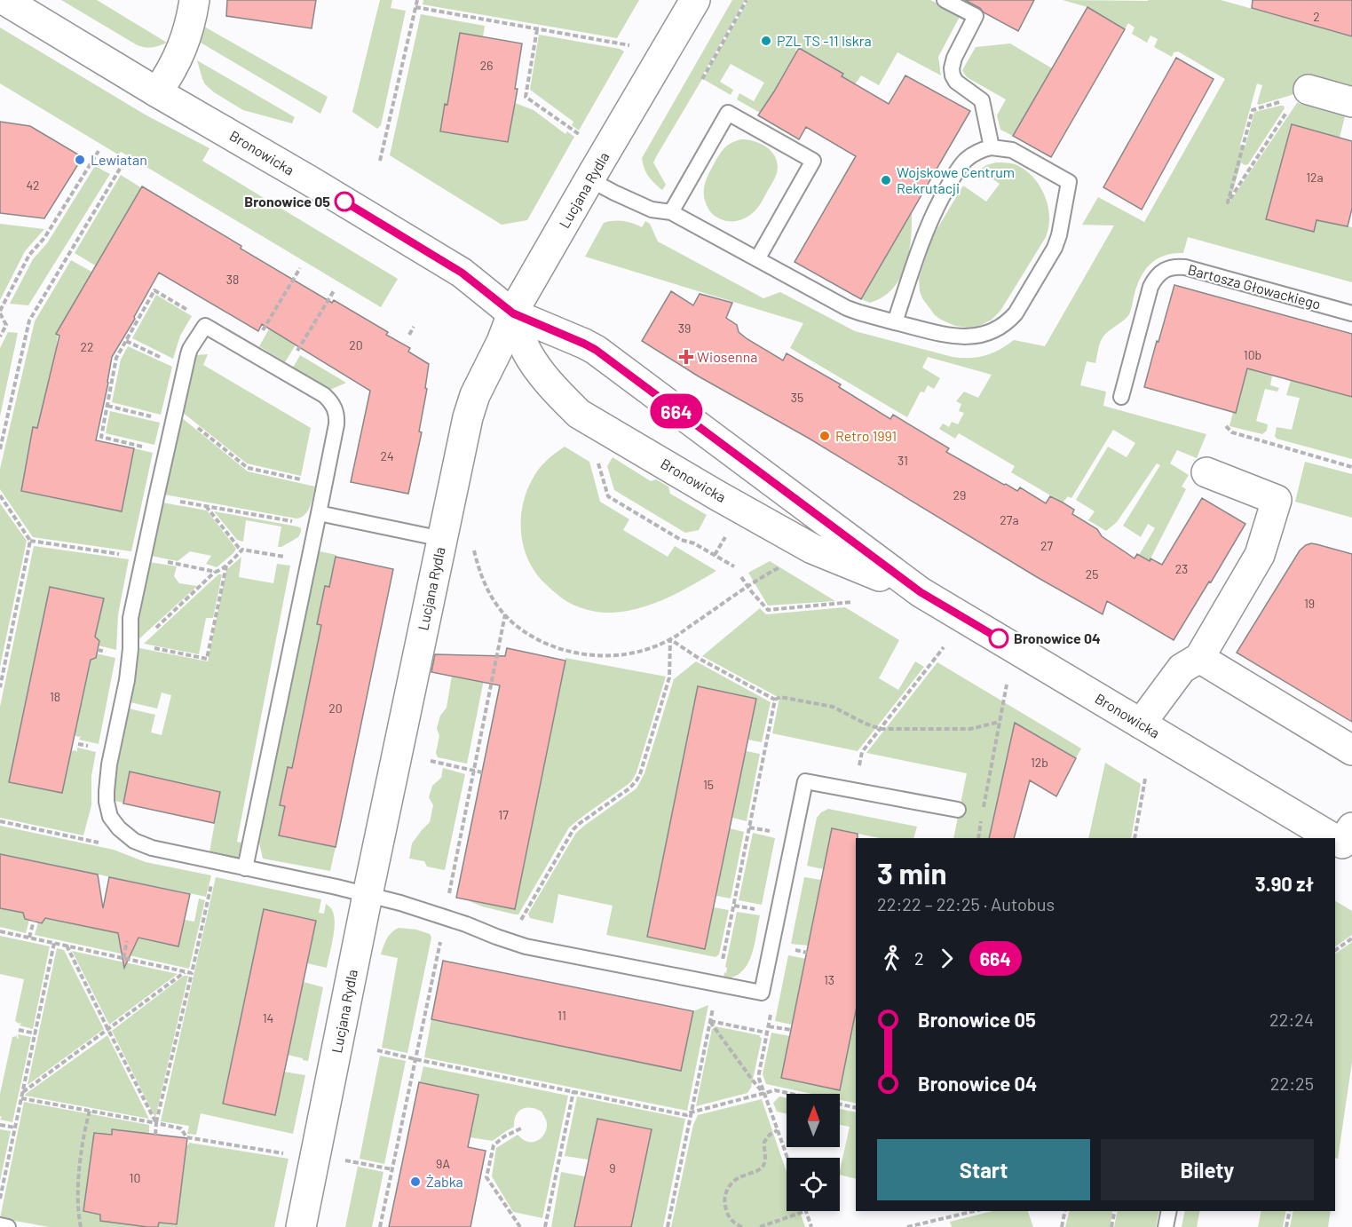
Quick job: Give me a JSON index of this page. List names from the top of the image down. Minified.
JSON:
{"streets":{"street":["Bronowicka","Lucjana Rydla"],"lane":["Bartosza Głowackiego"]},"crossings":[["Bronowicka","Lucjana Rydla"]],"places":{"other":["PZL TS -11 Iskra","Lewiatan","Wojskowe Centrum Rekrutacji","Bronowice 05","Retro 1991","Bronowice 04","Żabka"],"health":["Wiosenna"]},"lines":["bus line 664"],"house_numbers":["2","26","12a","42","38","39","20","22","10b","35","24","31","29","27a","27","23","25","19","18","20","12b","15","17","13","11","14","9A","9","10"],"north":"top","page":{"on_map":"664","heading":["3 min","22:22 – 22:25 · Autobus","3.90 zł"],"legs":["2","664"],"list":[{"name":"Bronowice 05","value":"22:24"},{"name":"Bronowice 04","value":"22:25"}],"buttons":["Start","Bilety"]}}
